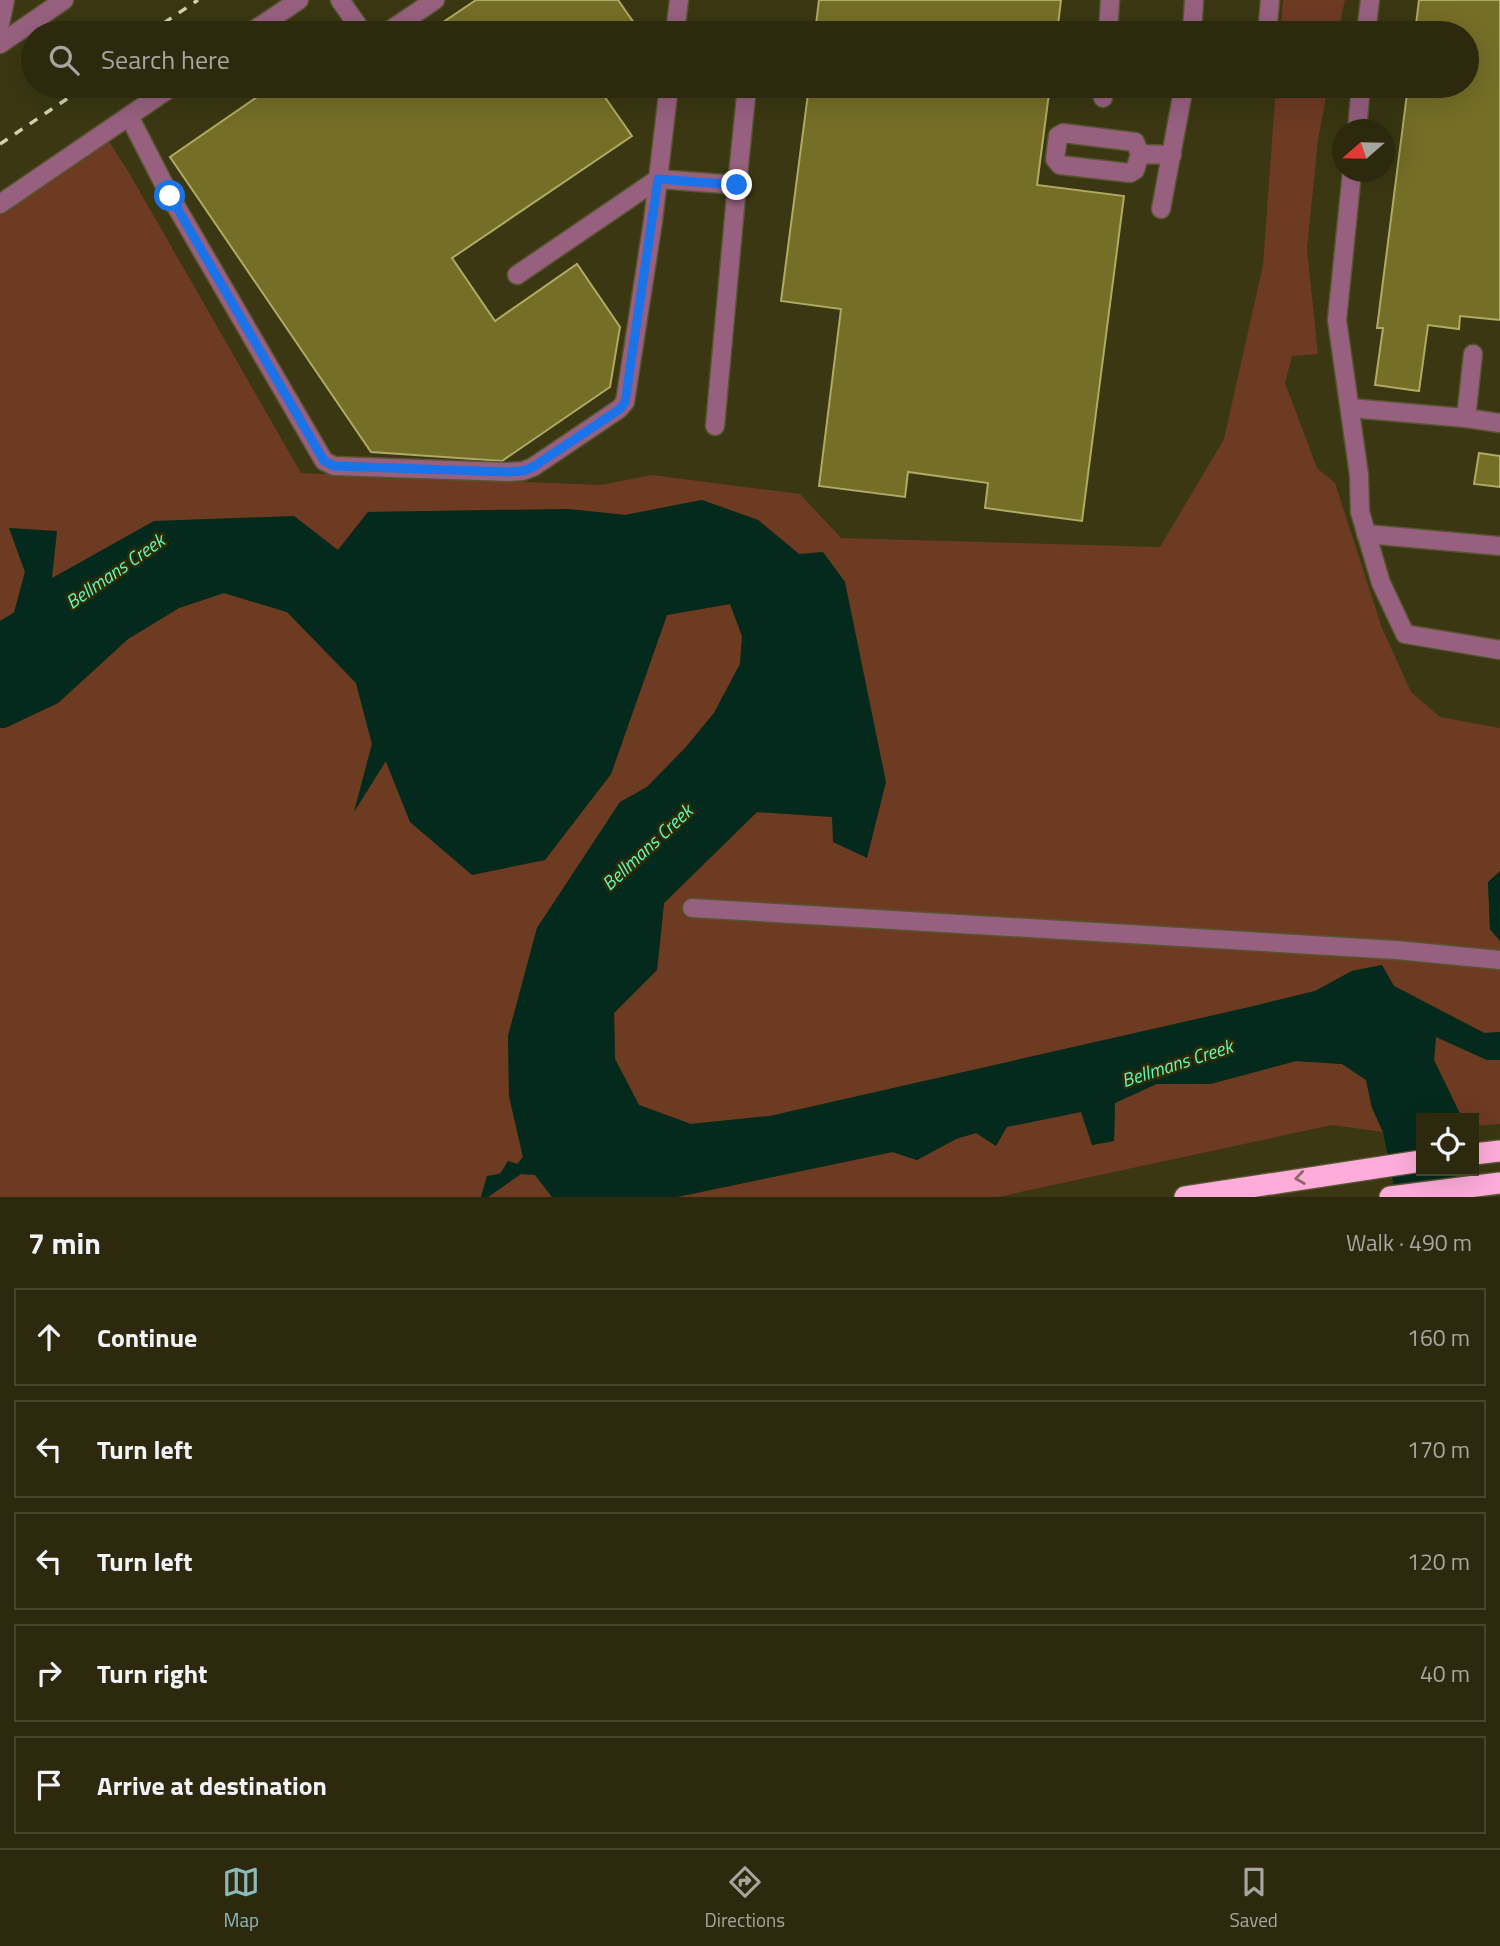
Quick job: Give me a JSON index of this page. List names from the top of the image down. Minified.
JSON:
{"water":["Bellmans Creek"],"north":"left","page":{"search":"Search here","heading":["7 min","Walk · 490 m"],"list":[["Continue","160 m"],["Turn left","170 m"],["Turn left","120 m"],["Turn right","40 m"],"Arrive at destination"],"nav":["Map","Directions","Saved"]}}
